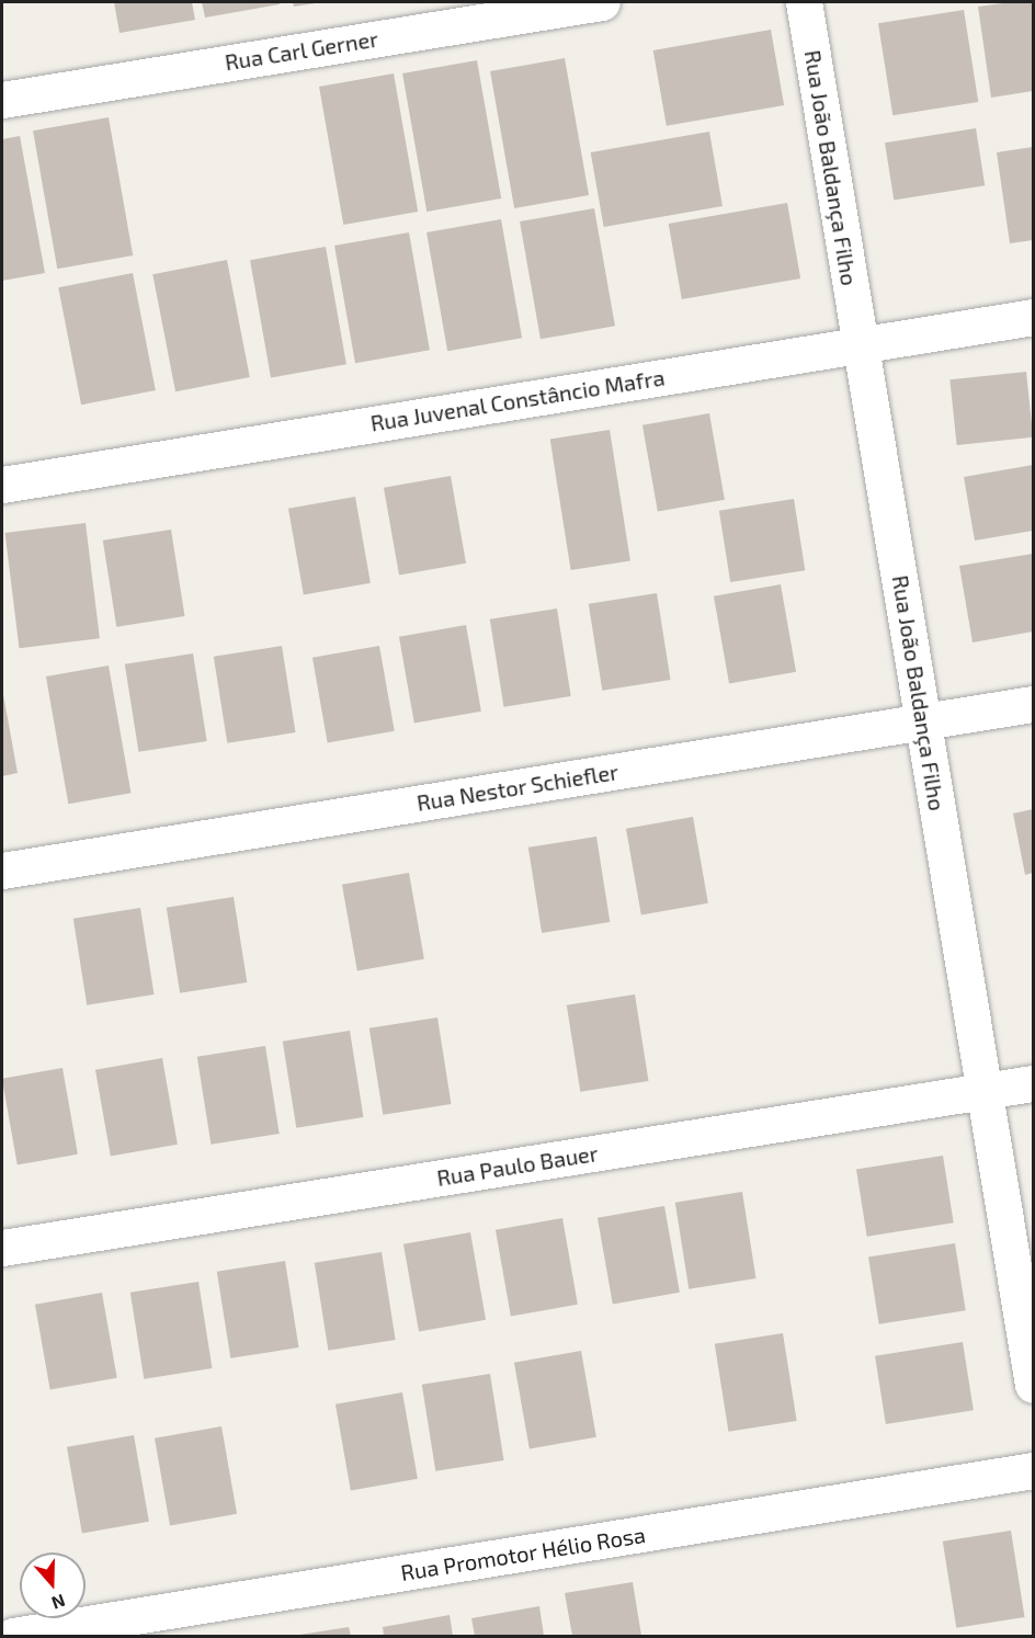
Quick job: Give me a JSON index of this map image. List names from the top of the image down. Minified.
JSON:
{"streets":{"street":["Rua Carl Gerner","Rua João Baldança Filho","Rua Juvenal Constâncio Mafra","Rua Nestor Schiefler","Rua Paulo Bauer","Rua Promotor Hélio Rosa"]},"crossings":[["Rua João Baldança Filho","Rua Juvenal Constâncio Mafra"],["Rua João Baldança Filho","Rua Nestor Schiefler"],["Rua João Baldança Filho","Rua Paulo Bauer"]],"north":"bottom"}
